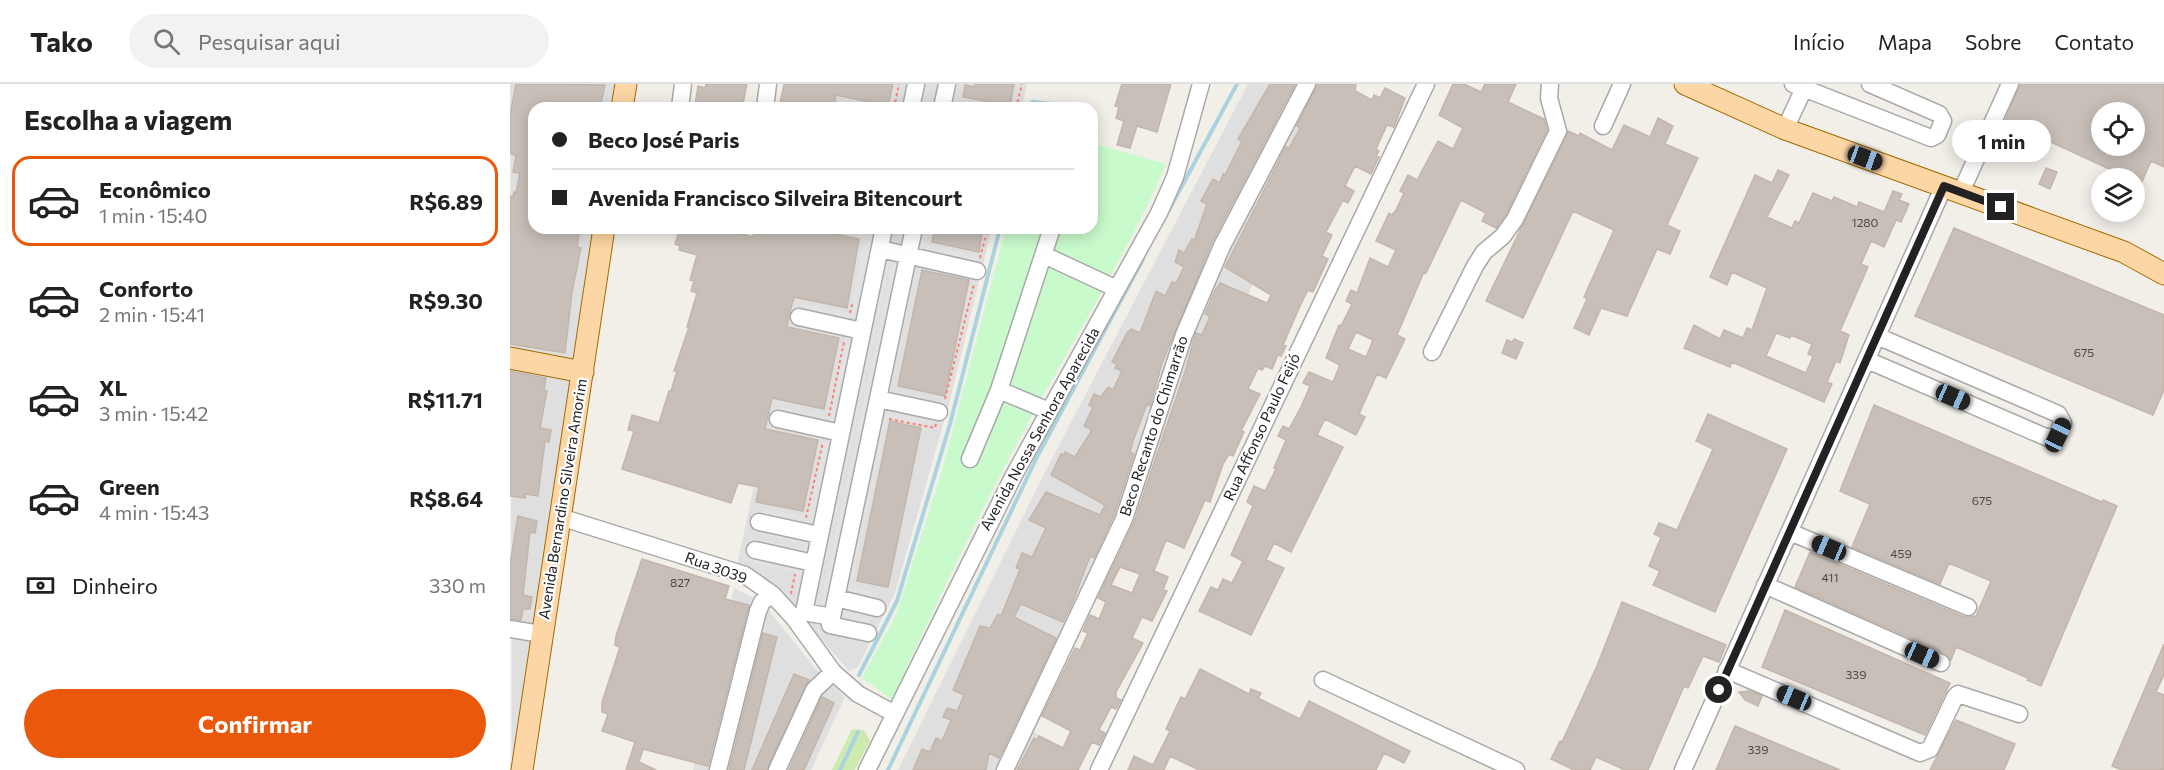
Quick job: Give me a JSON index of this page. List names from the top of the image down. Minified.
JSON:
{"streets":{"main road":["Avenida Bernardino Silveira Amorim"],"street":["Beco Recanto do Chimarrão","Rua Affonso Paulo Feijó","Avenida Nossa Senhora Aparecida","Rua 3039"]},"crossings":[["Avenida Nossa Senhora Aparecida","Rua 3039"],["Avenida Bernardino Silveira Amorim","Rua 3039"]],"house_numbers":["1280","675","675","459","411","827","339","339"],"page":{"header":"Tako","search":"Pesquisar aqui","nav":["Início","Mapa","Sobre","Contato"],"heading":"Escolha a viagem","banner":["Beco José Paris","Avenida Francisco Silveira Bitencourt"],"bubble":"1 min","list":[{"name":"Econômico","note":"1 min · 15:40","value":"R$6.89"},{"name":"Conforto","note":"2 min · 15:41","value":"R$9.30"},{"name":"XL","note":"3 min · 15:42","value":"R$11.71"},{"name":"Green","note":"4 min · 15:43","value":"R$8.64"}],"pay":["Dinheiro","330 m"],"buttons":"Confirmar"}}
